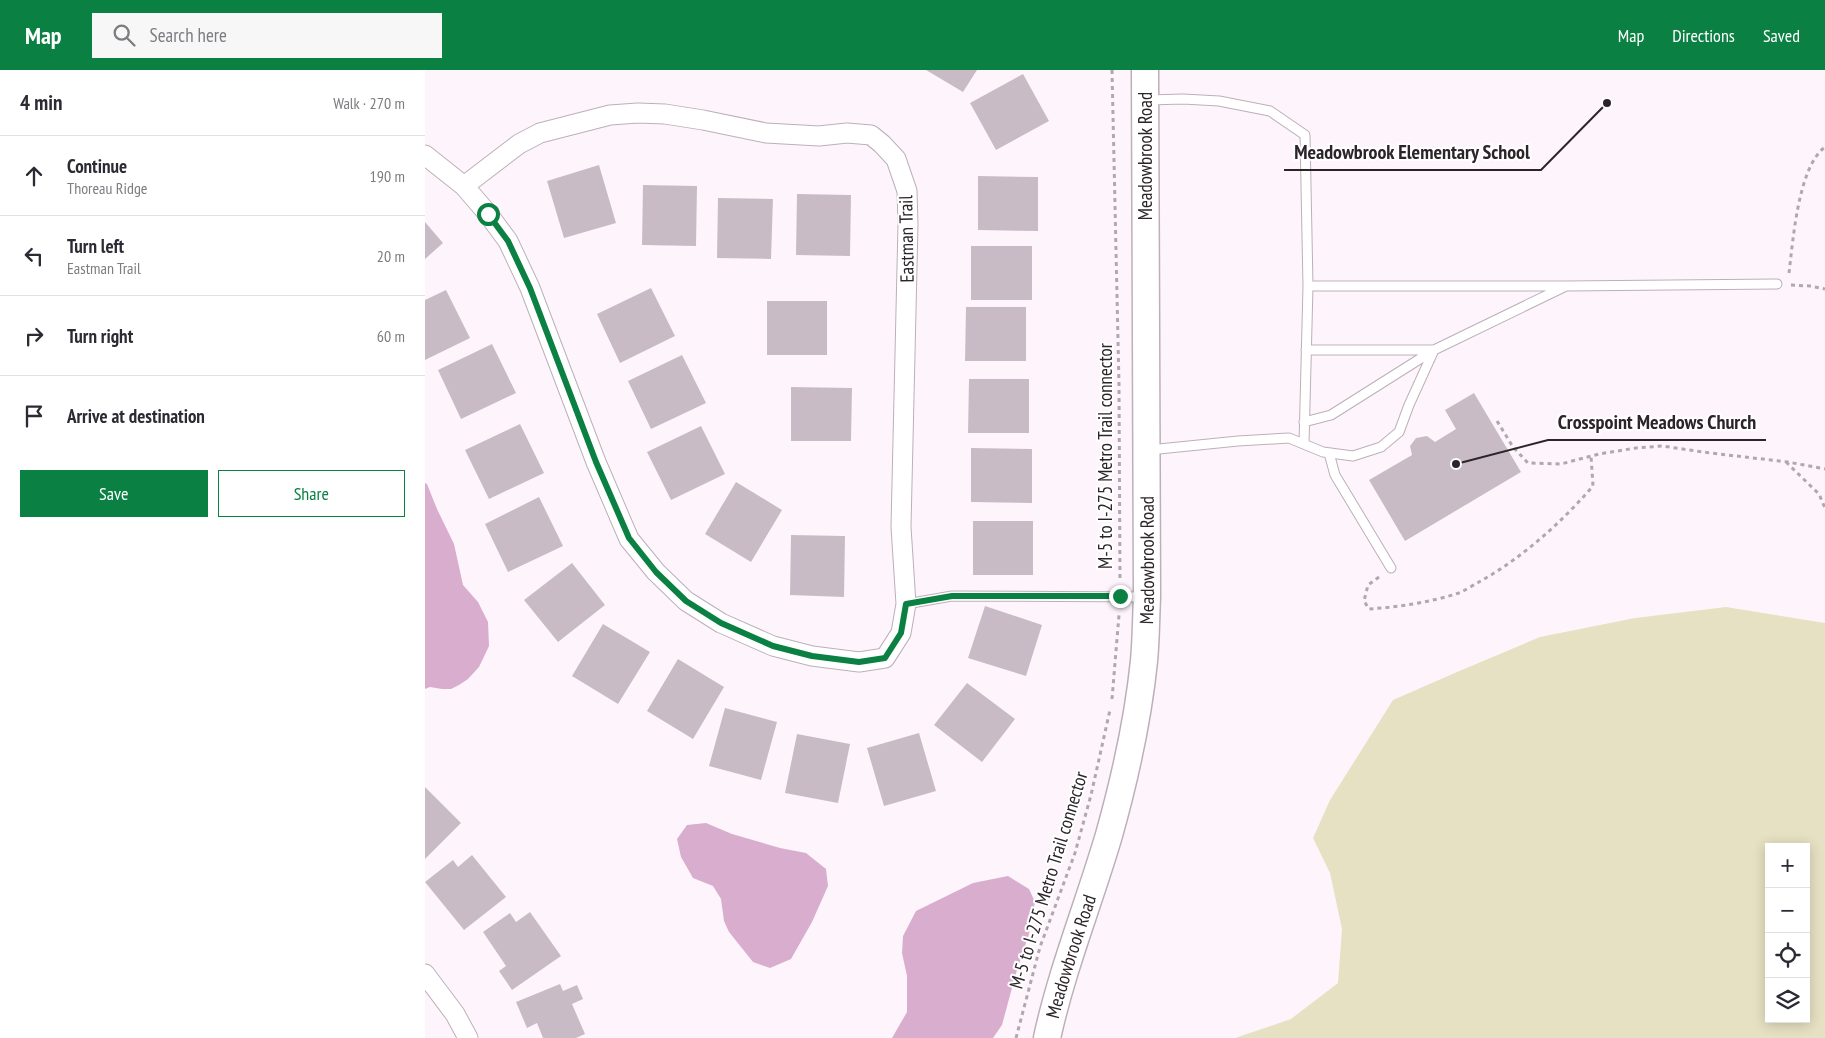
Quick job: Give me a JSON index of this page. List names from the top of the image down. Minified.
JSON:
{"streets":{"street":["Meadowbrook Road","Eastman Trail"],"path":["M-5 to I-275 Metro Trail connector"]},"places":["Meadowbrook Elementary School","Crosspoint Meadows Church"],"page":{"header":"Map","search":"Search here","nav":["Map","Directions","Saved"],"heading":["4 min","Walk · 270 m"],"list":[["Continue","Thoreau Ridge","190 m"],["Turn left","Eastman Trail","20 m"],["Turn right","60 m"],"Arrive at destination"],"buttons":["Save","Share"],"map_buttons":["+","−"]}}
